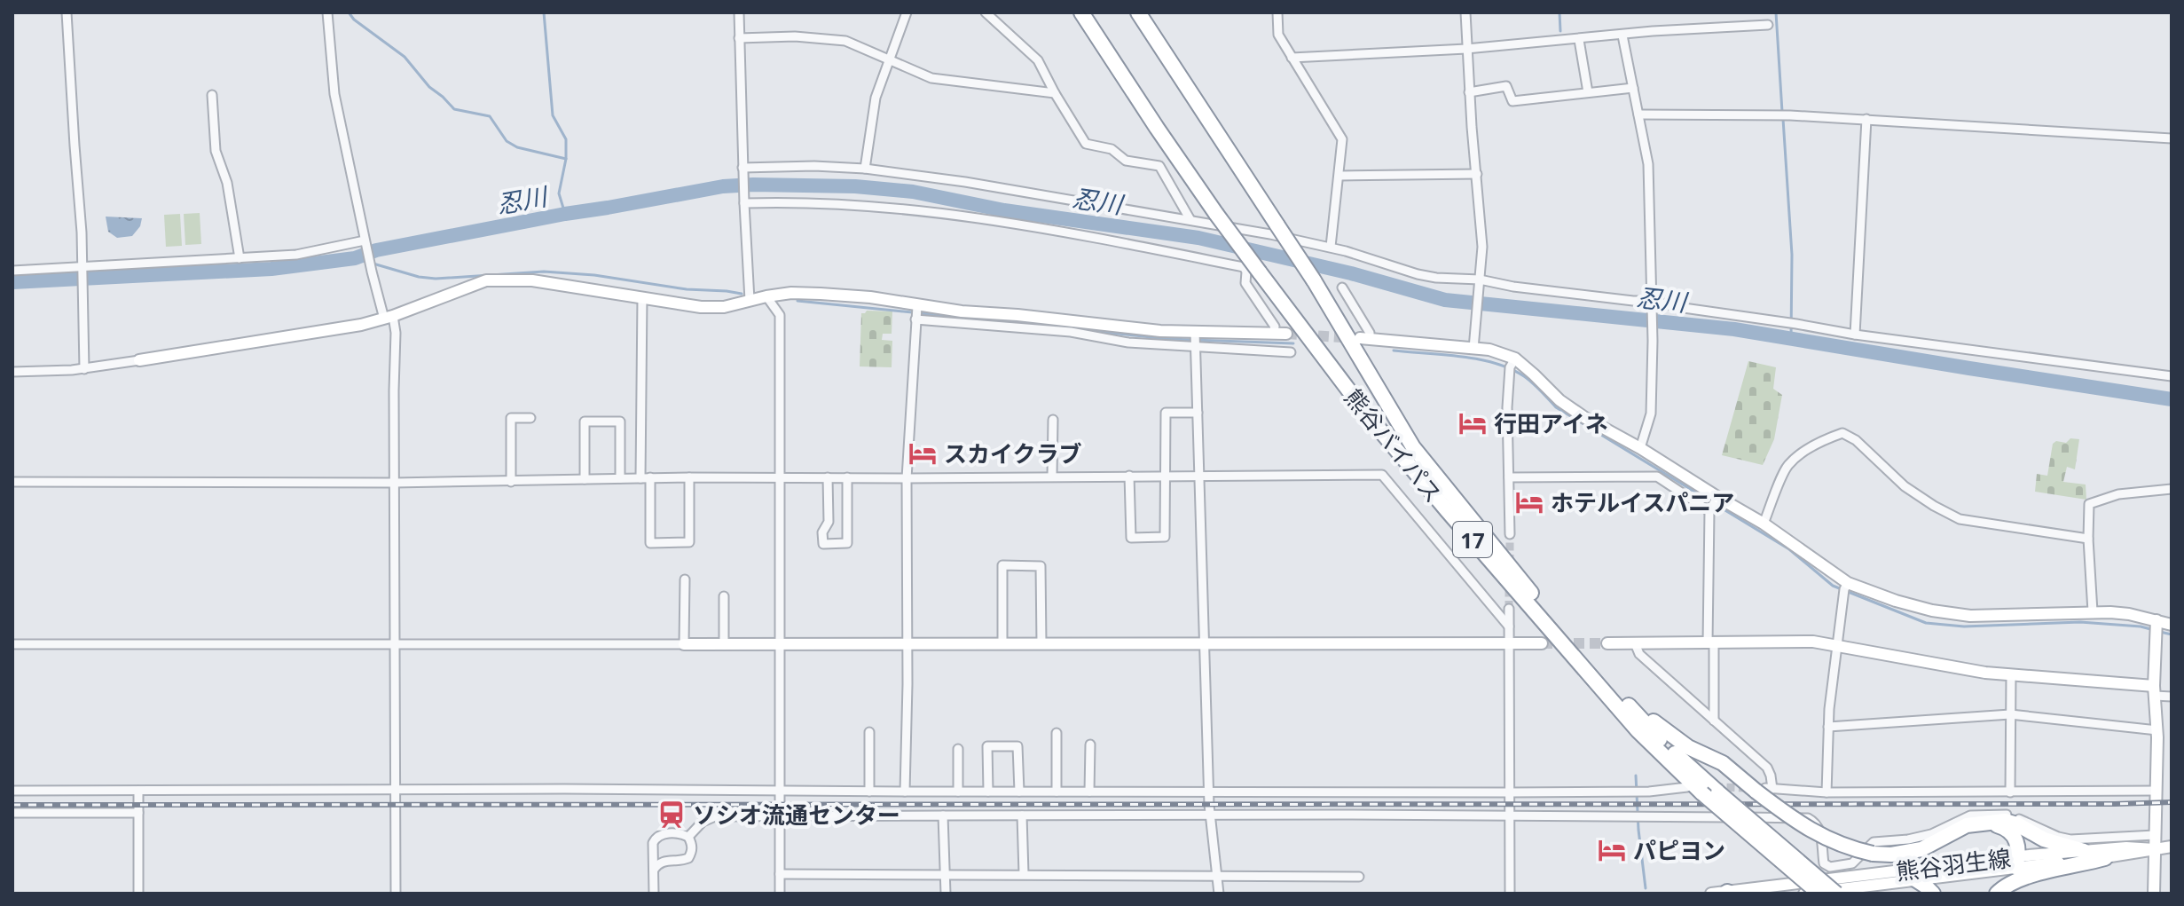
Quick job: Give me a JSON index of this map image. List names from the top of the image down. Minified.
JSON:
{"streets":{"highway":["熊谷バイパス","17"],"street":["熊谷羽生線"]},"crossings":[["熊谷バイパス","熊谷羽生線"]],"water":["忍川"],"places":{"hotel":["行田アイネ","スカイクラブ","ホテルイスパニア","パピヨン"],"station":["ソシオ流通センター"]}}
